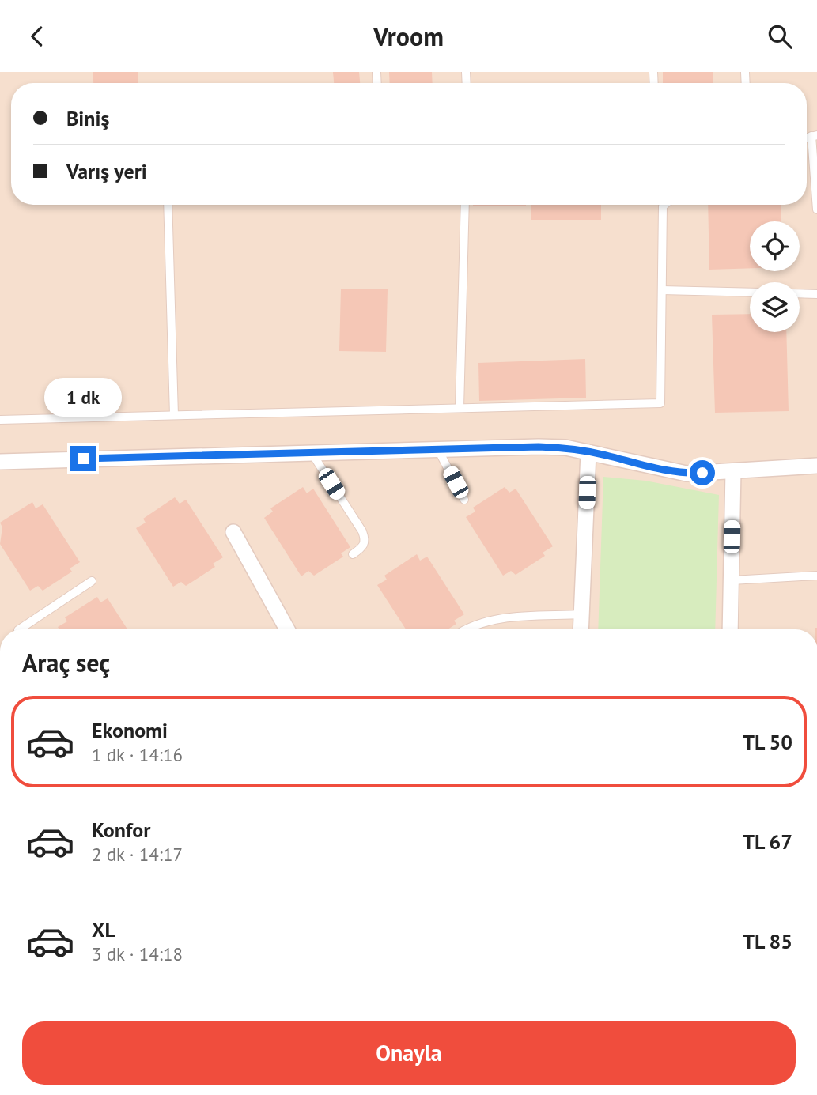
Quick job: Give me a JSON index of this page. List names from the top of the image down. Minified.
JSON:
{"page":{"header":"Vroom","banner":["Biniş","Varış yeri"],"bubble":"1 dk","heading":"Araç seç","list":[{"name":"Ekonomi","note":"1 dk · 14:16","value":"TL 50"},{"name":"Konfor","note":"2 dk · 14:17","value":"TL 67"},{"name":"XL","note":"3 dk · 14:18","value":"TL 85"}],"buttons":"Onayla"}}
